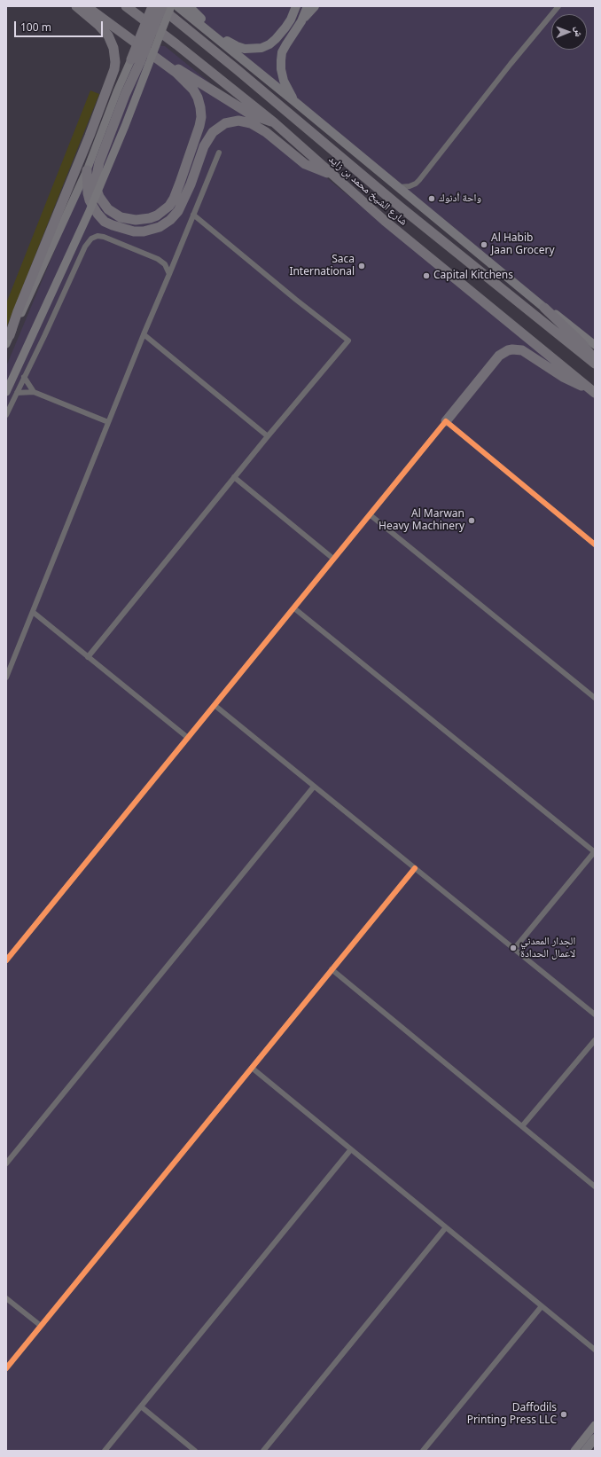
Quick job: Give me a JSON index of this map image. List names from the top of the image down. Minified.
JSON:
{"streets":{"highway":["شارع الشيخ محمد بن زايد"]},"places":["واحة أدنوك","Al Habib Jaan Grocery","Saca International","Capital Kitchens","Al Marwan Heavy Machinery","الجدار المعدني لاعمال الحدادة","Daffodils Printing Press LLC"],"scale_bar":"100 m","north":"right"}
